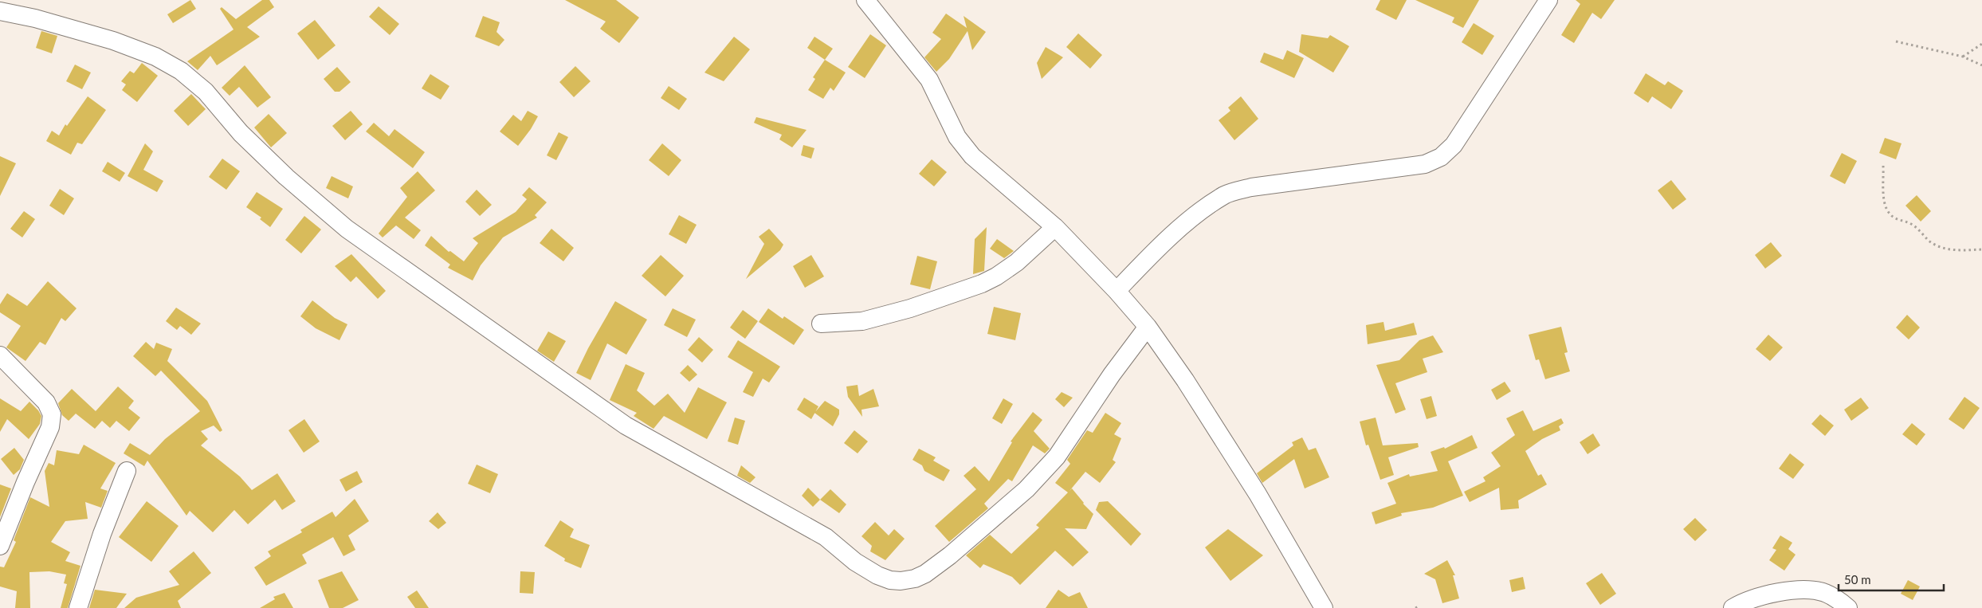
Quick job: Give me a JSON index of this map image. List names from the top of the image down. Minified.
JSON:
{"scale_bar":"50 m"}
